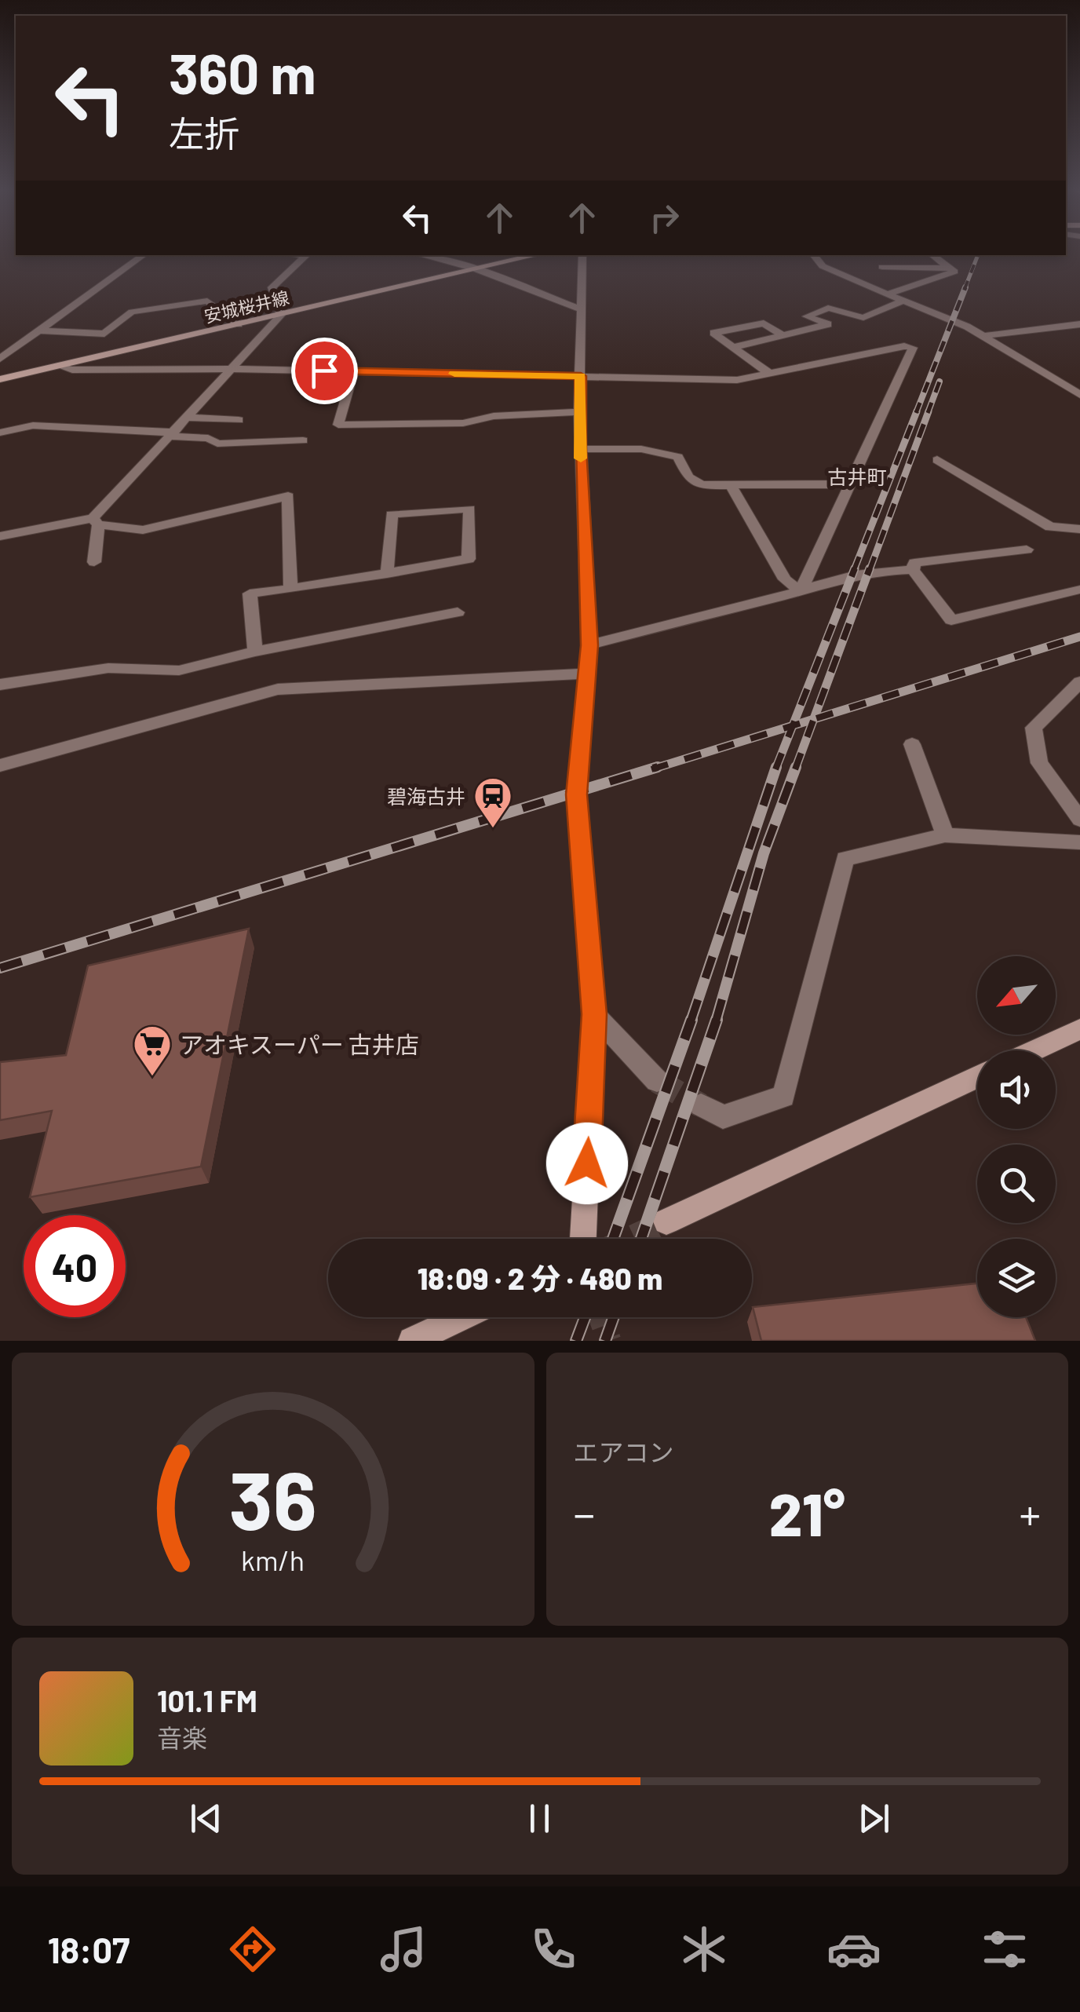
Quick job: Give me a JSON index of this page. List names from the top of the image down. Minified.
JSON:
{"streets":{"main road":["安城桜井線"]},"districts":["古井町"],"places":{"station":["碧海古井"],"supermarket":["アオキスーパー 古井店"]},"north":"bottom left","page":{"turn":["360 m","左折"],"limit":"40","trip":"18:09 · 2 分 · 480 m","tile":"エアコン","heat":["−","21°","+"],"song":["101.1 FM","音楽"],"tabs":"18:07","gauge":["36","km/h"]}}
